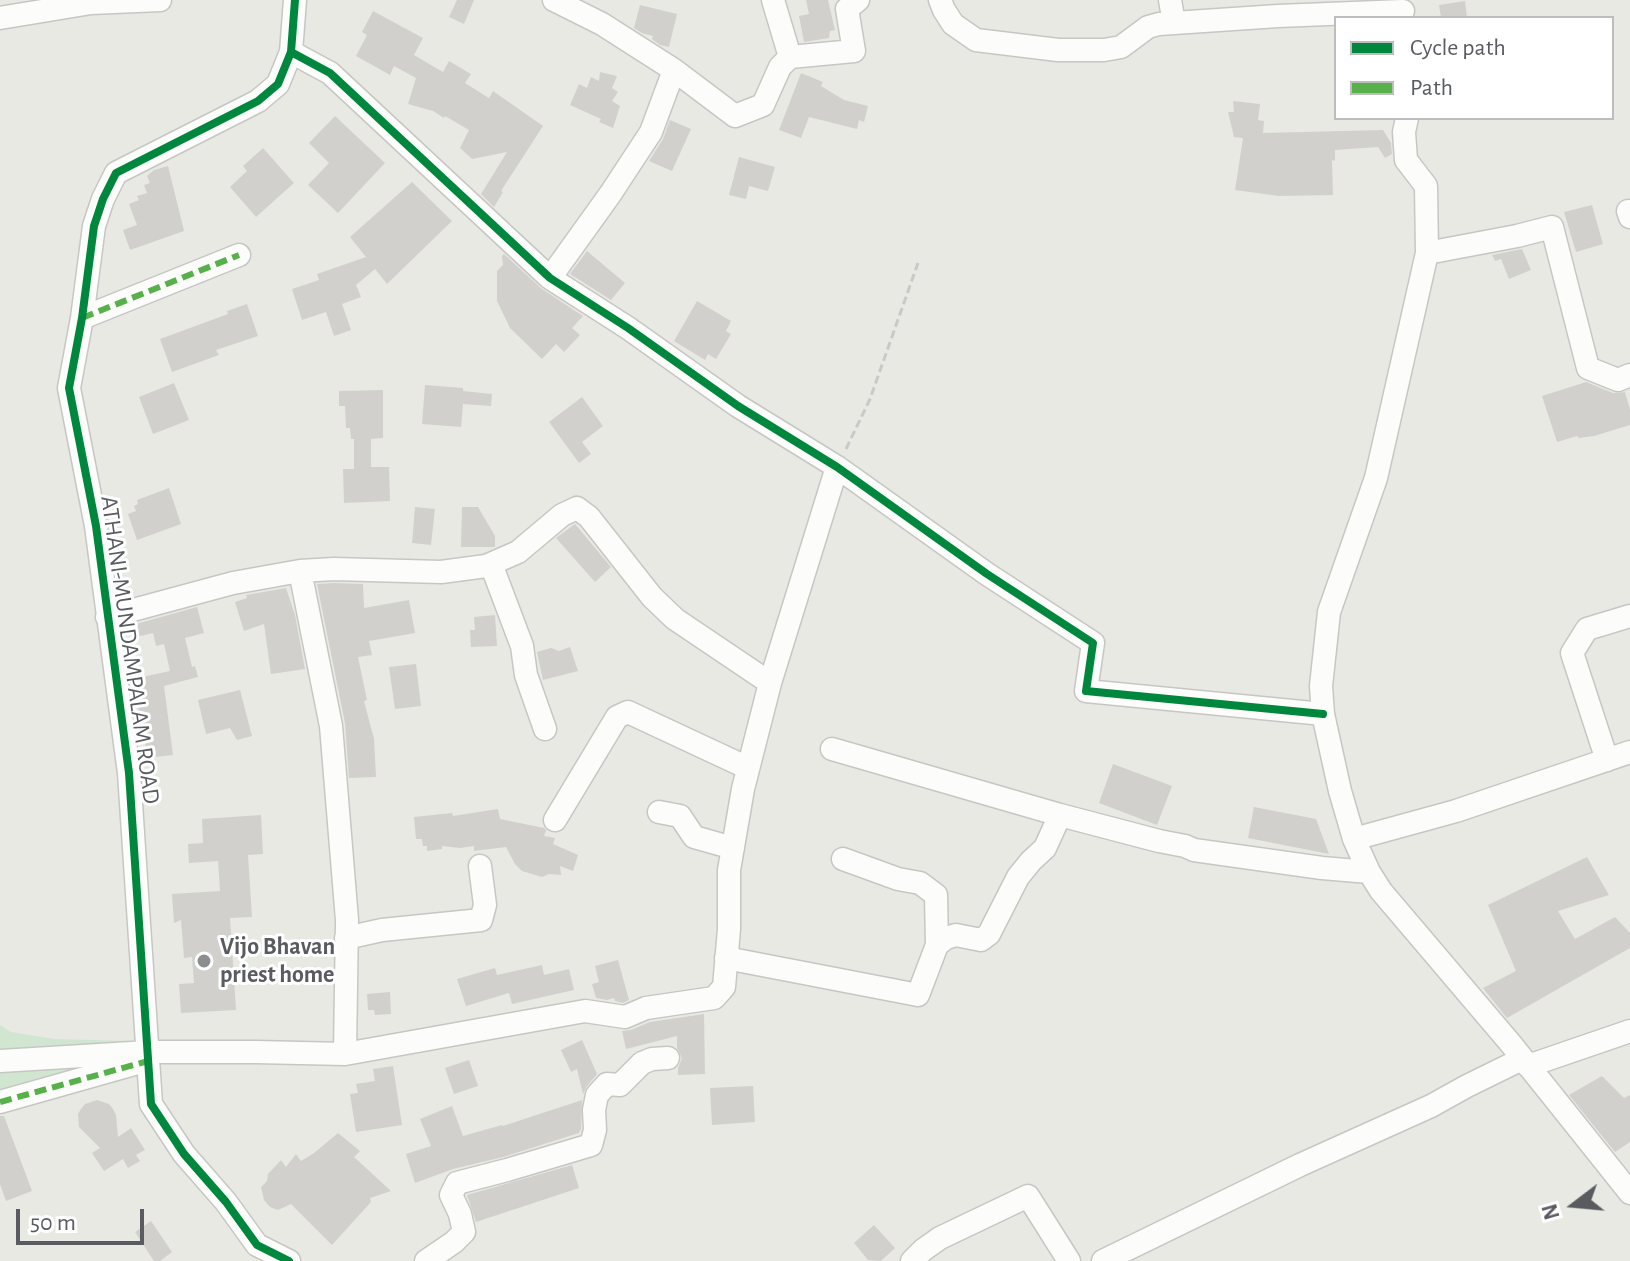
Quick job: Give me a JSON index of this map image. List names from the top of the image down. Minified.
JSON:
{"streets":{"street":["ATHANI-MUNDAMPALAM ROAD"]},"places":["Vijo Bhavan priest home"],"legend":["Cycle path","Path"],"scale_bar":"50 m","north":"left"}
